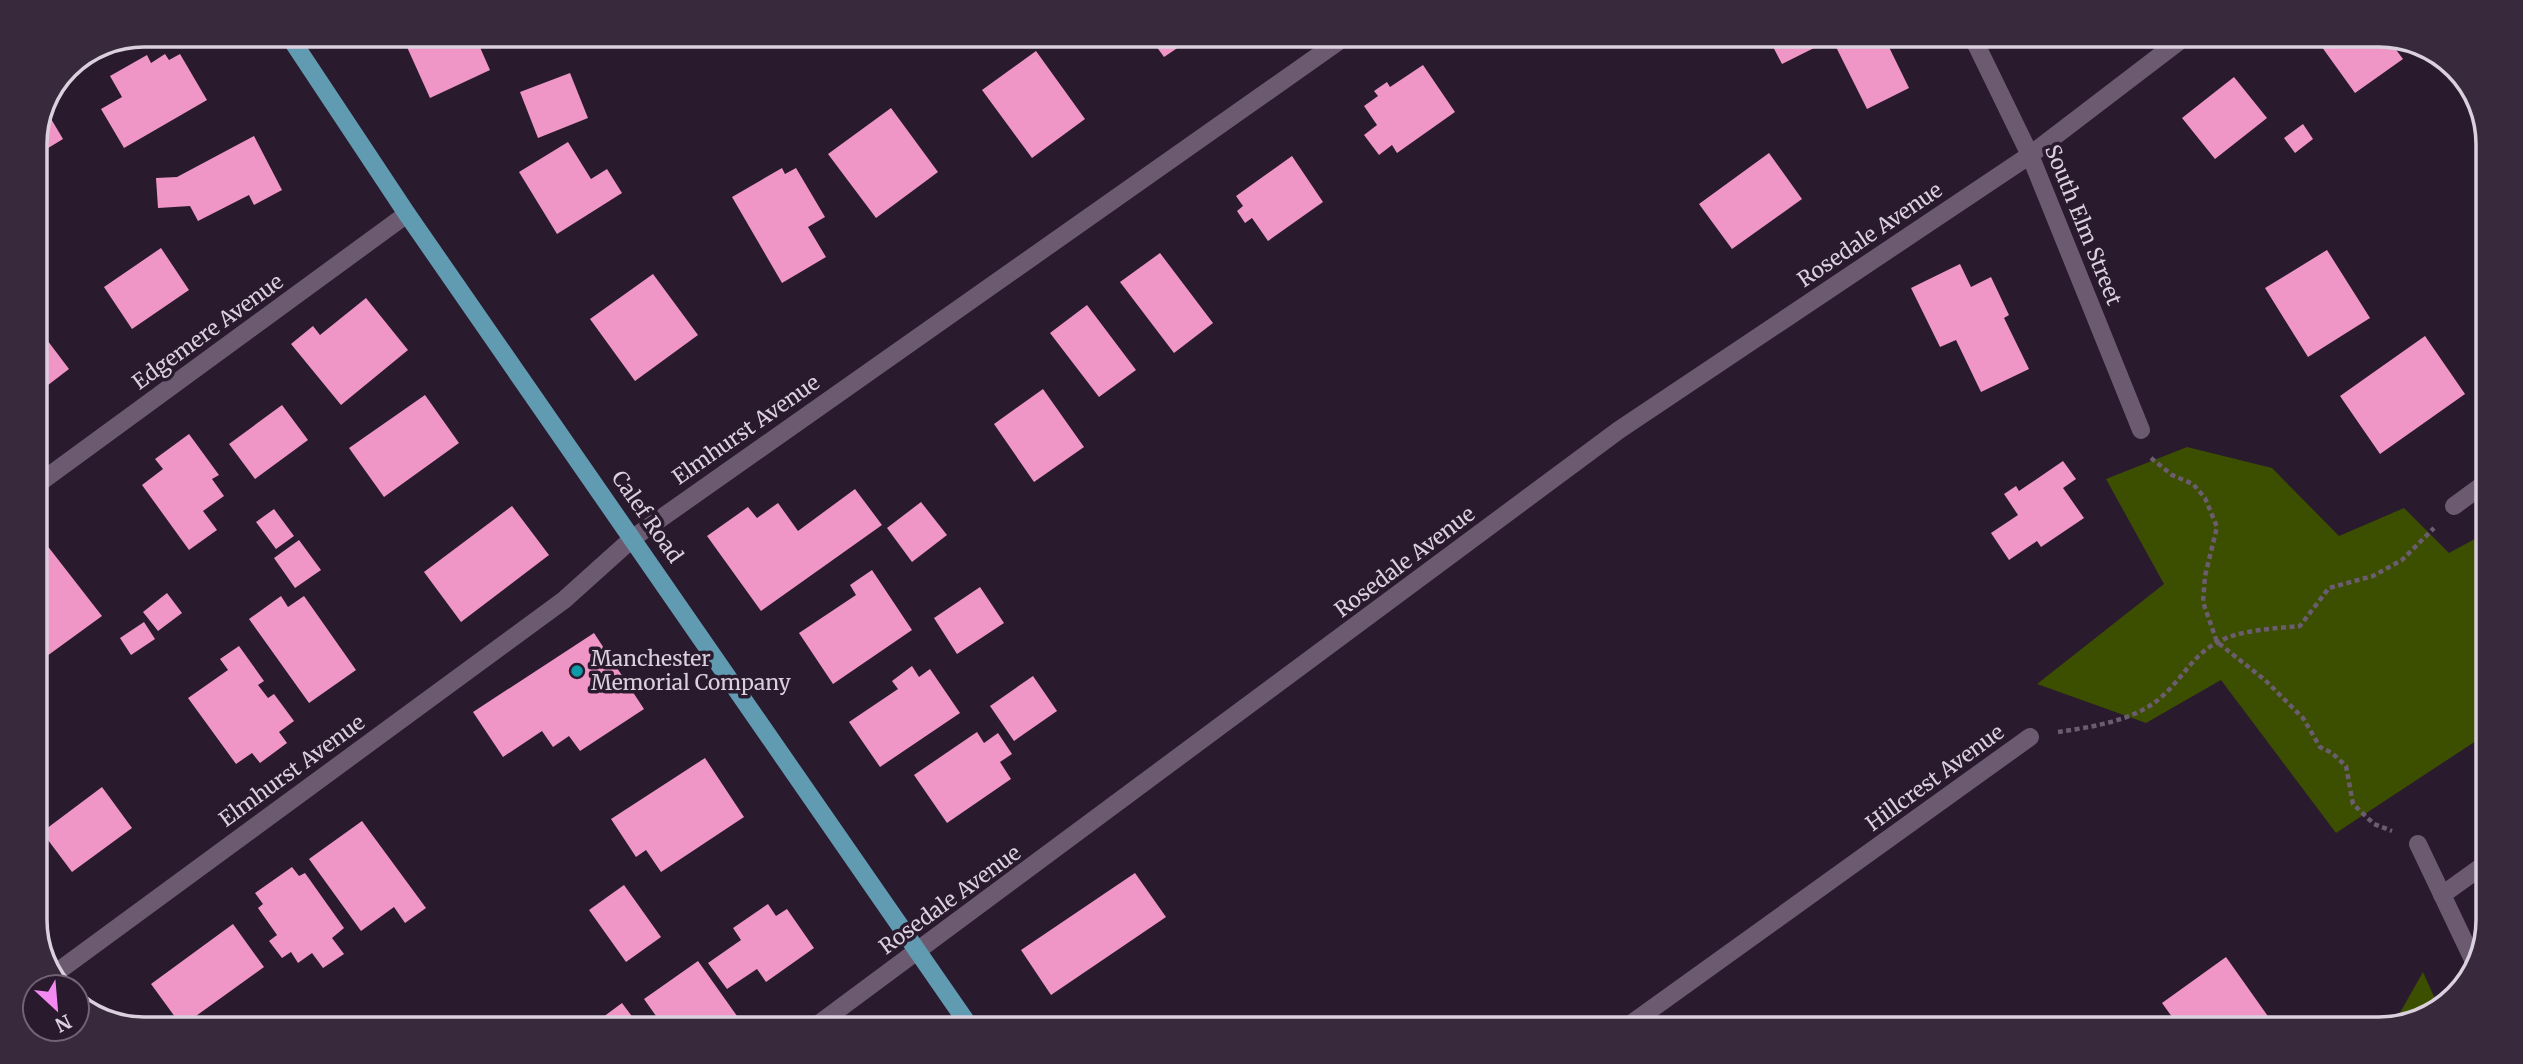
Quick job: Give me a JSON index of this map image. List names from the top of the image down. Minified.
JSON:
{"streets":{"main road":["Calef Road"],"street":["South Elm Street","Rosedale Avenue","Edgemere Avenue","Elmhurst Avenue","Hillcrest Avenue"]},"crossings":[["South Elm Street","Rosedale Avenue"],["Rosedale Avenue","Calef Road"],["Edgemere Avenue","Calef Road"],["Elmhurst Avenue","Calef Road"]],"places":["Manchester Memorial Company"],"north":"bottom right"}
